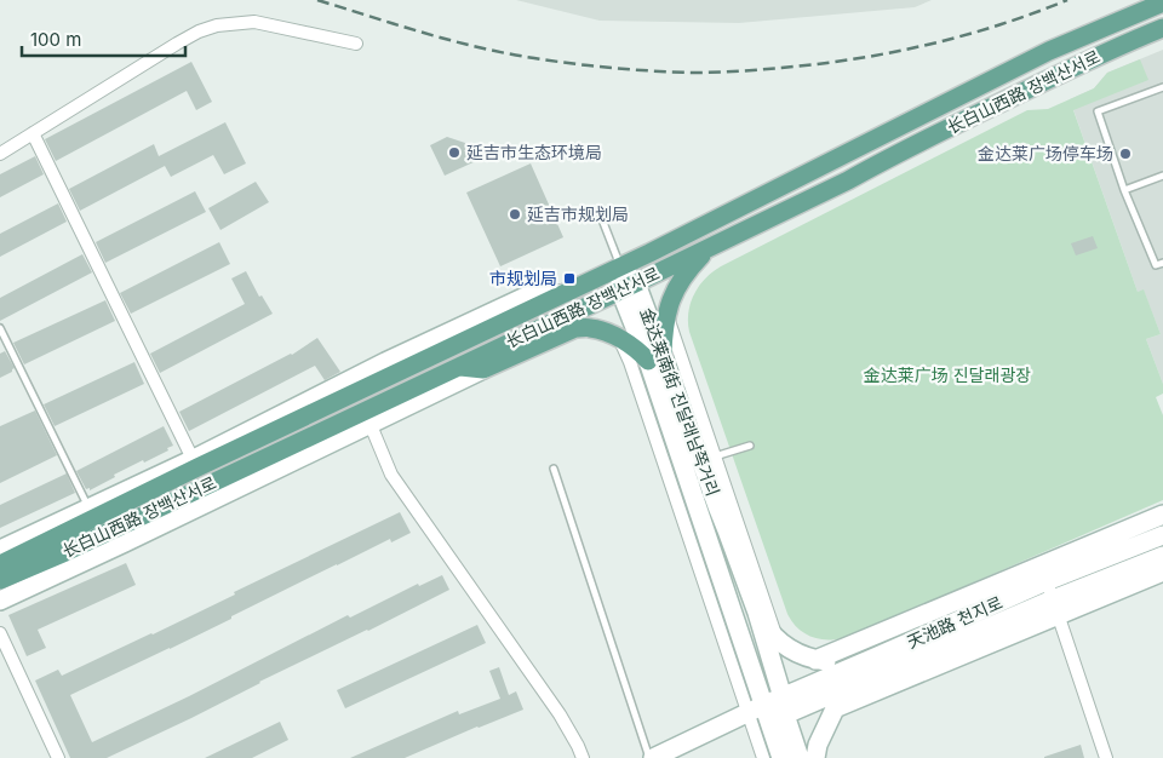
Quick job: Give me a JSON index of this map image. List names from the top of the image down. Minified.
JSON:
{"streets":{"main road":["长白山西路 장백산서로","金达莱南街 진달래남쪽거리","天池路 천지로"]},"crossings":[["长白山西路 장백산서로","金达莱南街 진달래남쪽거리"],["金达莱南街 진달래남쪽거리","天池路 천지로"]],"parks":["金达莱广场 진달래광장"],"places":{"other":["延吉市生态环境局","金达莱广场停车场","延吉市规划局"],"transit":["市规划局"]},"scale_bar":"100 m"}
